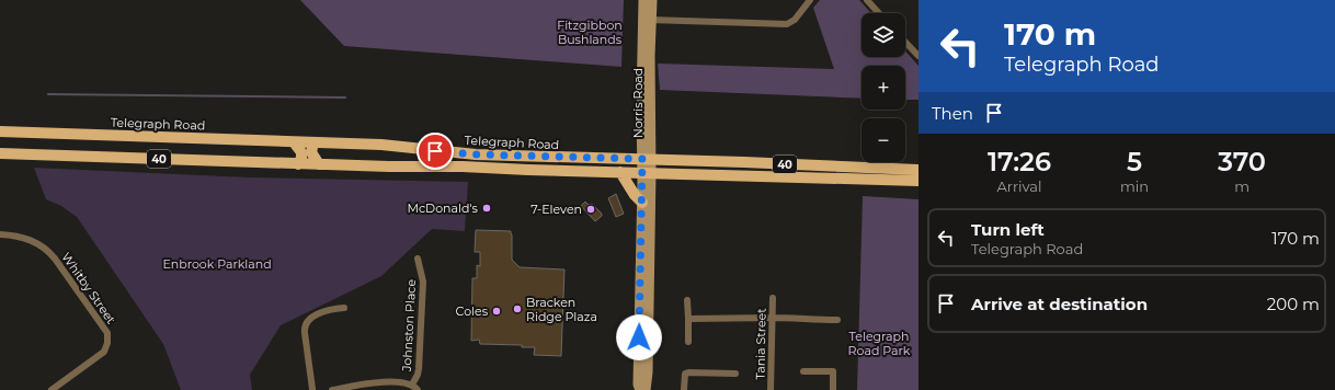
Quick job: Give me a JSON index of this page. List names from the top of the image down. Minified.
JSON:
{"streets":{"main road":["Norris Road","Telegraph Road","40"],"street":["Whitby Street","Johnston Place","Tania Street"]},"crossings":[["Norris Road","Telegraph Road"],["Norris Road","40"]],"parks":["Fitzgibbon Bushlands","Enbrook Parkland","Telegraph Road Park"],"places":["McDonald's","7-Eleven","Bracken Ridge Plaza","Coles"],"page":{"turn":["170 m","Telegraph Road"],"map_buttons":["+","−"],"then":"Then","eta":["17:26","Arrival","5","min","370","m"],"list":[{"name":"Turn left","note":"Telegraph Road","value":"170 m"},{"name":"Arrive at destination","value":"200 m"}]}}
